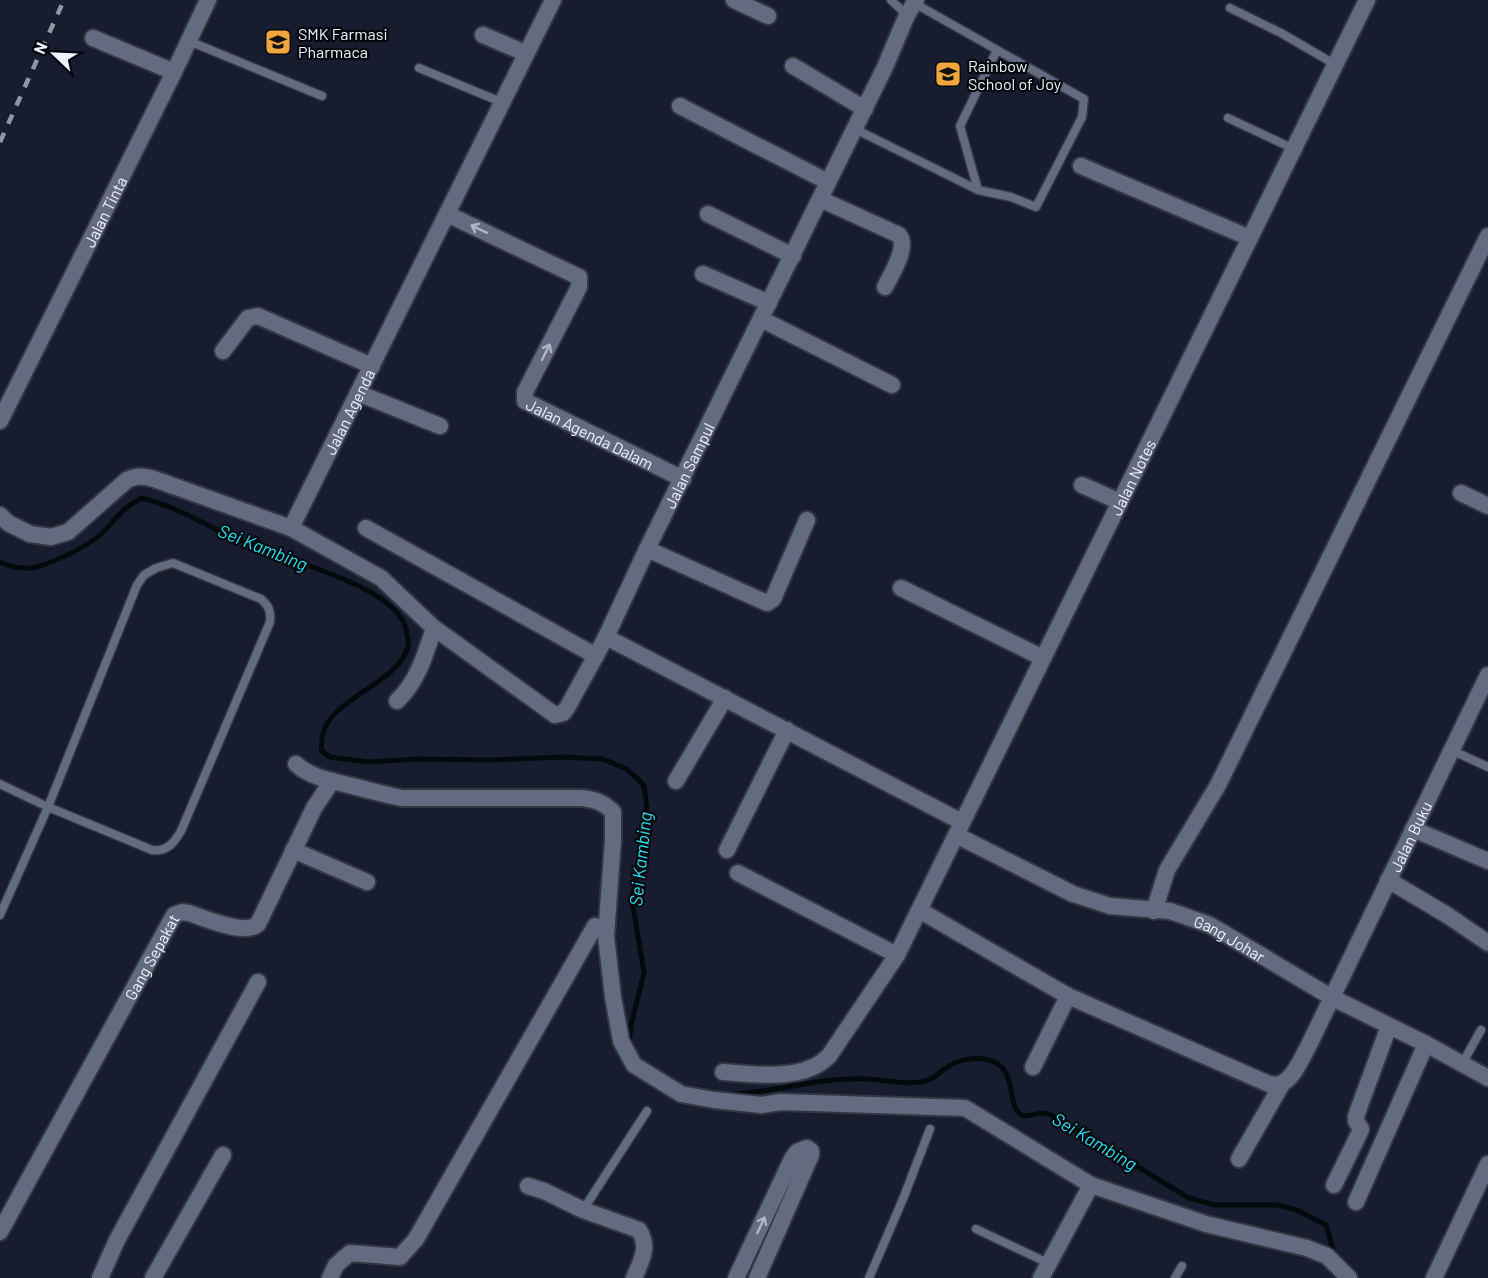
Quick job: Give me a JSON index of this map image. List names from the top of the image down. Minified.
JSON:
{"streets":{"street":["Jalan Tinta","Jalan Agenda","Jalan Agenda Dalam","Jalan Sampul","Jalan Notes","Jalan Buku","Gang Johar","Gang Sepakat"]},"crossings":[["Jalan Agenda","Jalan Agenda Dalam"],["Jalan Agenda Dalam","Jalan Sampul"],["Jalan Sampul","Gang Johar"],["Jalan Notes","Gang Johar"],["Jalan Buku","Gang Johar"]],"water":["Sei Kambing"],"places":{"school or university":["SMK Farmasi Pharmaca","Rainbow School of Joy"]},"north":"top left"}
